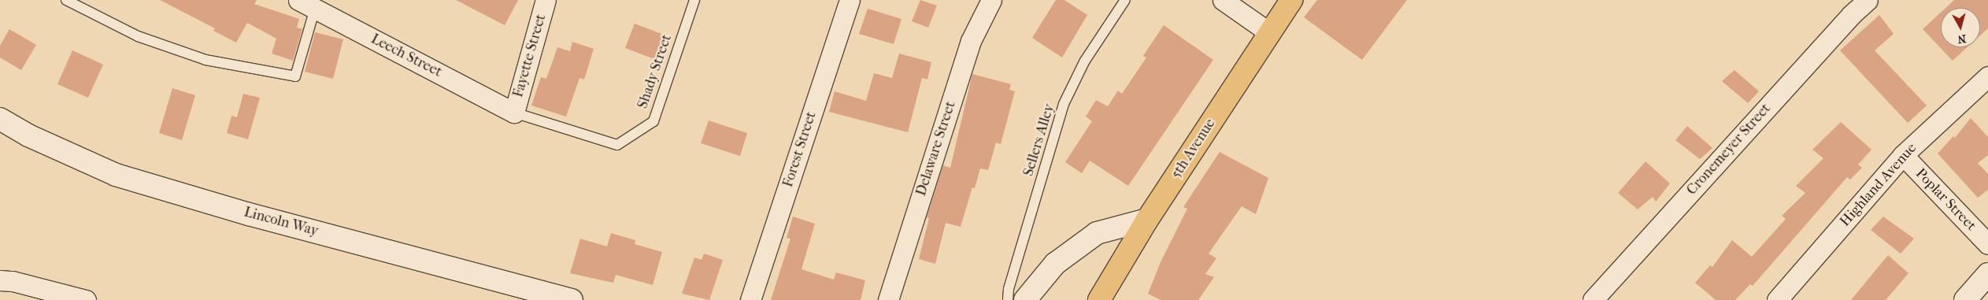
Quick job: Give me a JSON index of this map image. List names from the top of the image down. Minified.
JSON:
{"streets":{"main road":["5th Avenue","Lincoln Way"],"street":["Leech Street","Fayette Street","Delaware Street","Forest Street","Cronemeyer Street","Highland Avenue","Poplar Street"],"lane":["Shady Street","Sellers Alley"]},"crossings":[["Leech Street","Fayette Street"],["Leech Street","Shady Street"],["Fayette Street","Shady Street"],["Highland Avenue","Poplar Street"]],"north":"bottom"}
